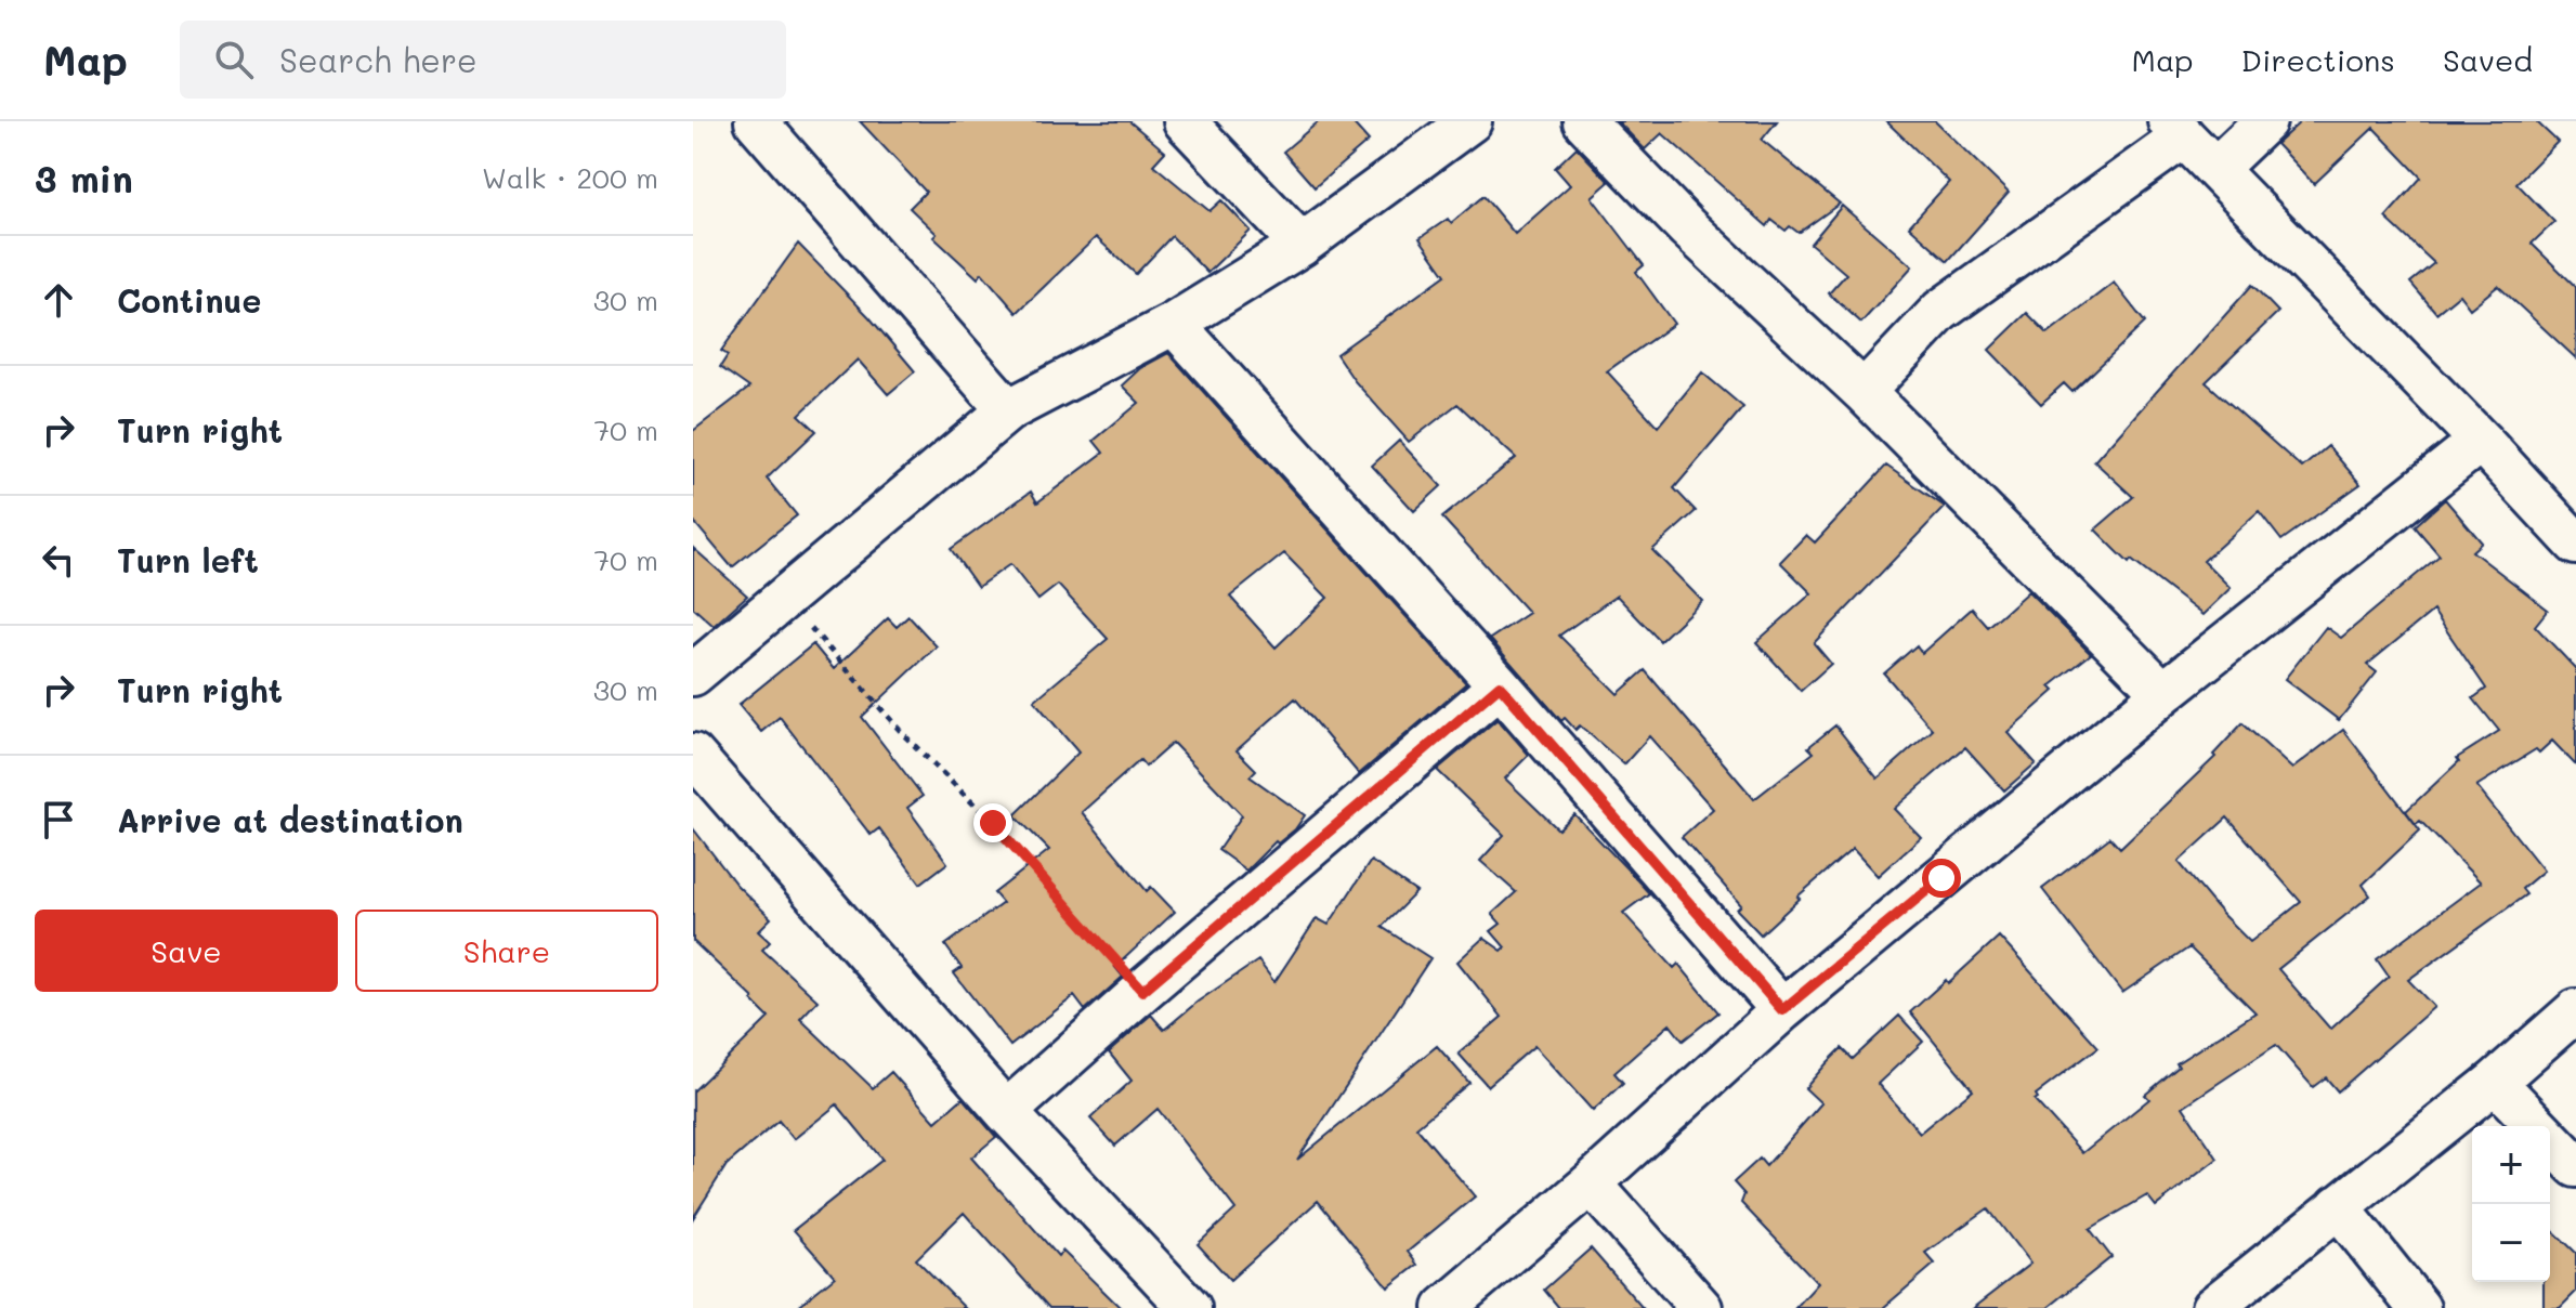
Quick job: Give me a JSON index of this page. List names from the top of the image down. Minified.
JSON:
{"page":{"header":"Map","search":"Search here","nav":["Map","Directions","Saved"],"heading":["3 min","Walk · 200 m"],"list":[["Continue","30 m"],["Turn right","70 m"],["Turn left","70 m"],["Turn right","30 m"],"Arrive at destination"],"buttons":["Save","Share"],"map_buttons":["+","−"]}}
